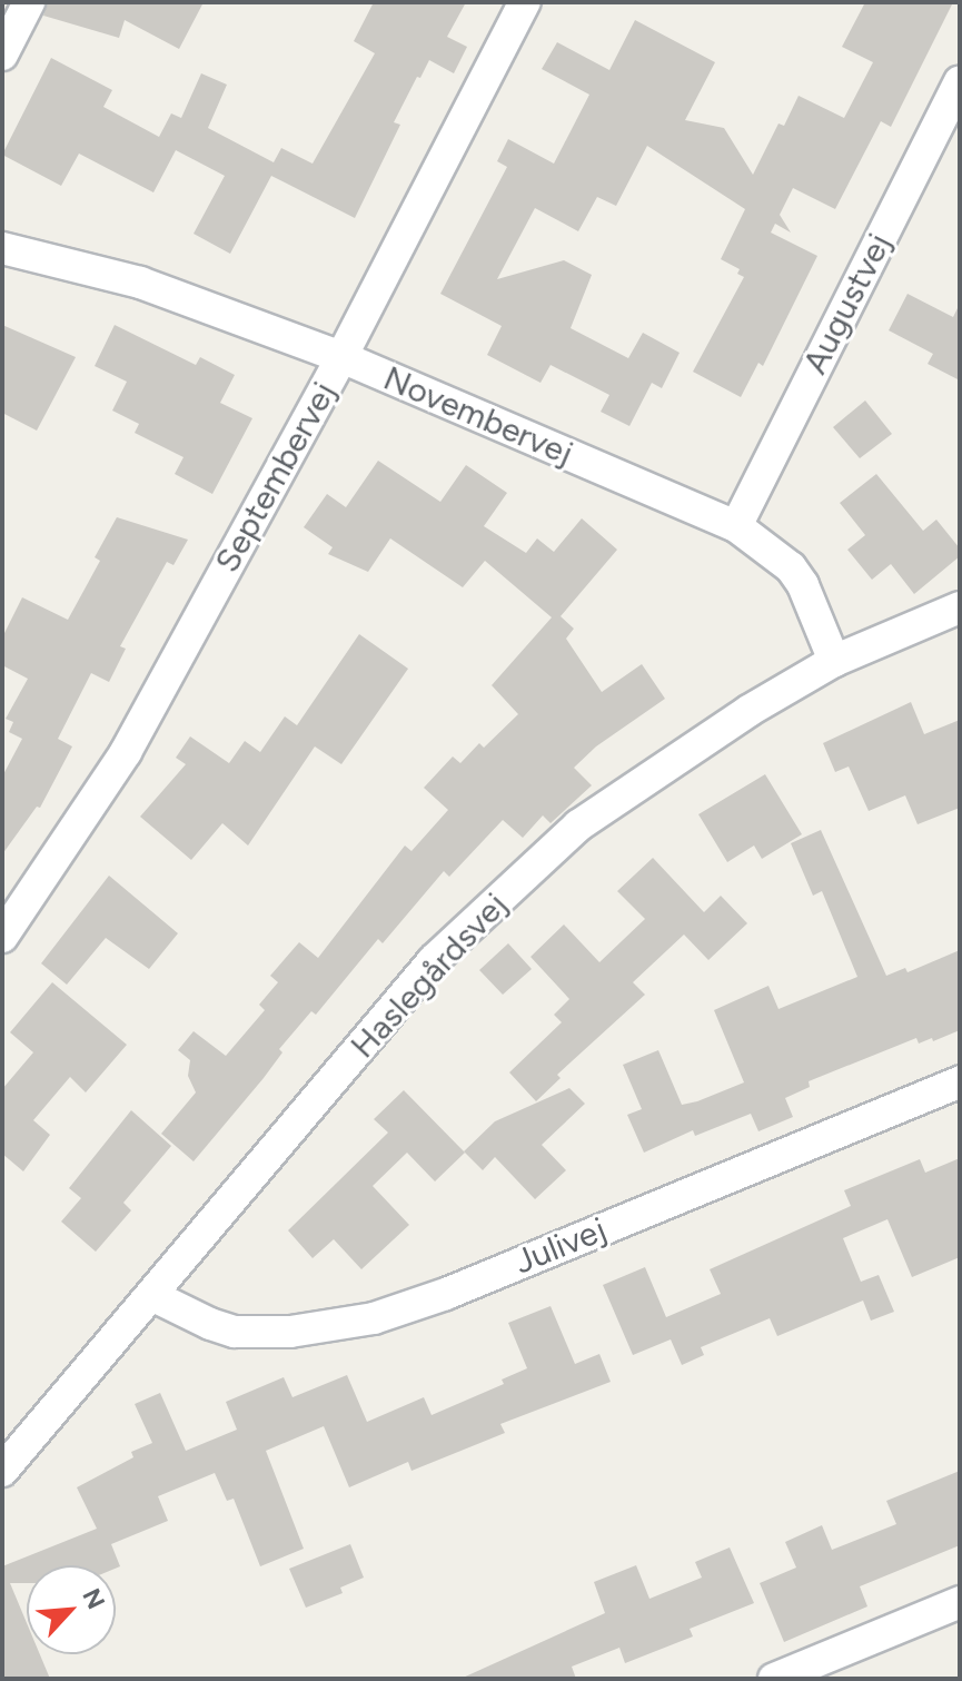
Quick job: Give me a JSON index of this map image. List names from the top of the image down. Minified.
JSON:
{"streets":{"street":["Augustvej","Novembervej","Septembervej","Haslegårdsvej","Julivej"]},"crossings":[["Augustvej","Novembervej"],["Novembervej","Septembervej"],["Novembervej","Haslegårdsvej"],["Haslegårdsvej","Julivej"]],"north":"top right"}
